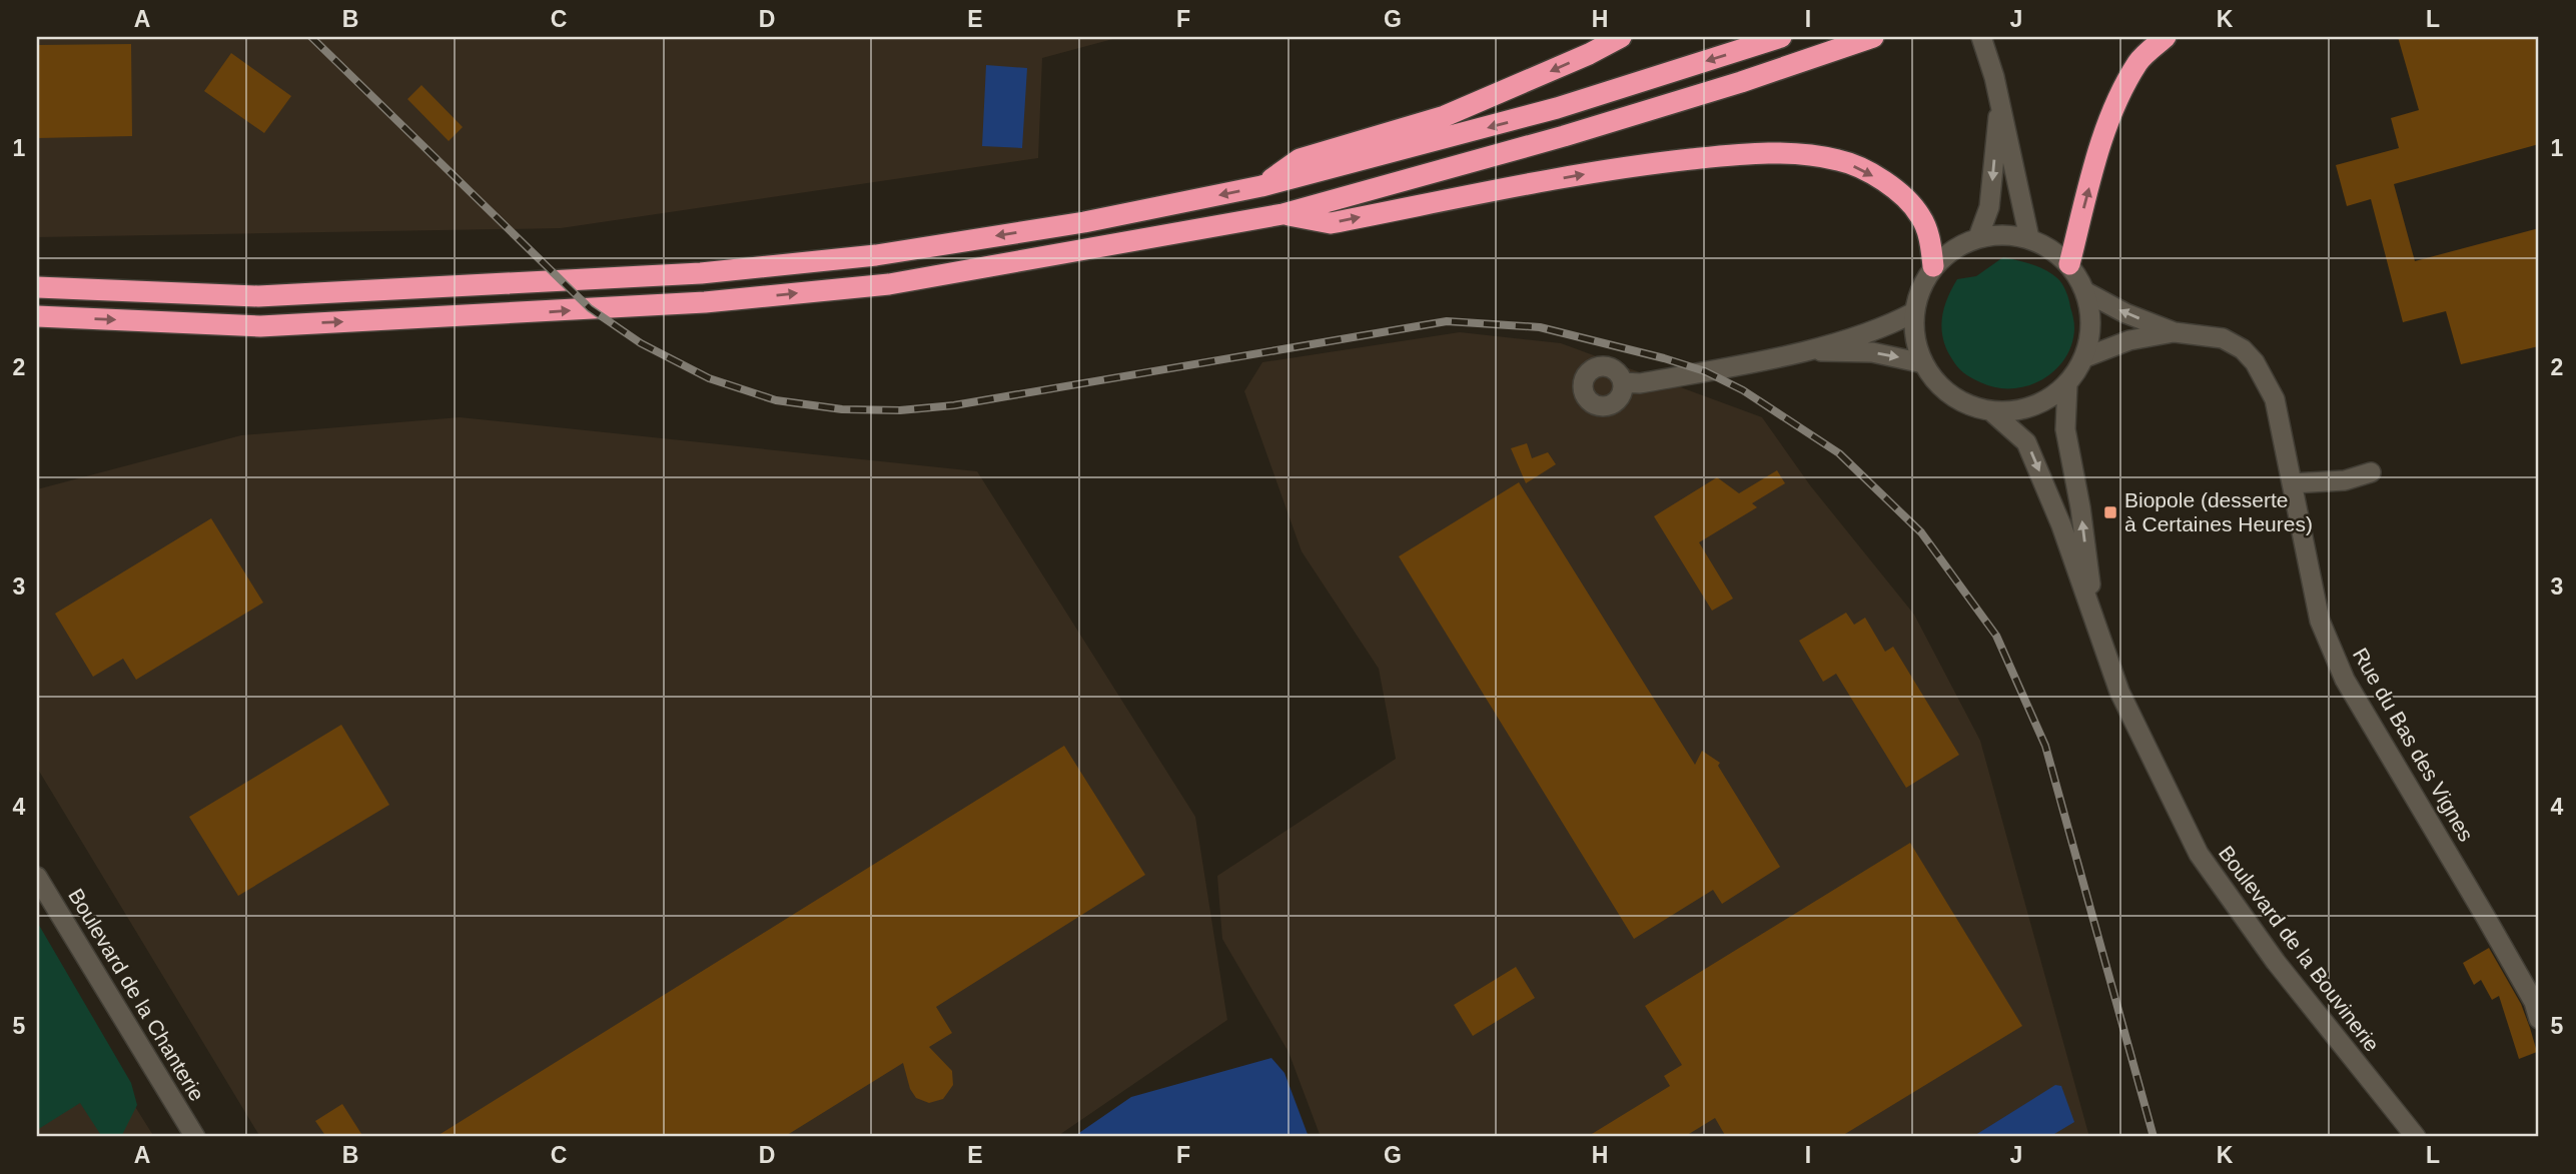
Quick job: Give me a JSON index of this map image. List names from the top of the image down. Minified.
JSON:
{"streets":{"street":["Rue du Bas des Vignes","Boulevard de la Bouvinerie","Boulevard de la Chanterie"]},"crossings":[["Rue du Bas des Vignes","Boulevard de la Bouvinerie"]],"places":{"transit":["Biopole (desserte à Certaines Heures)"]},"grid":{"columns":["A","B","C","D","E","F","G","H","I","J","K","L"],"rows":["1","2","3","4","5"]}}
